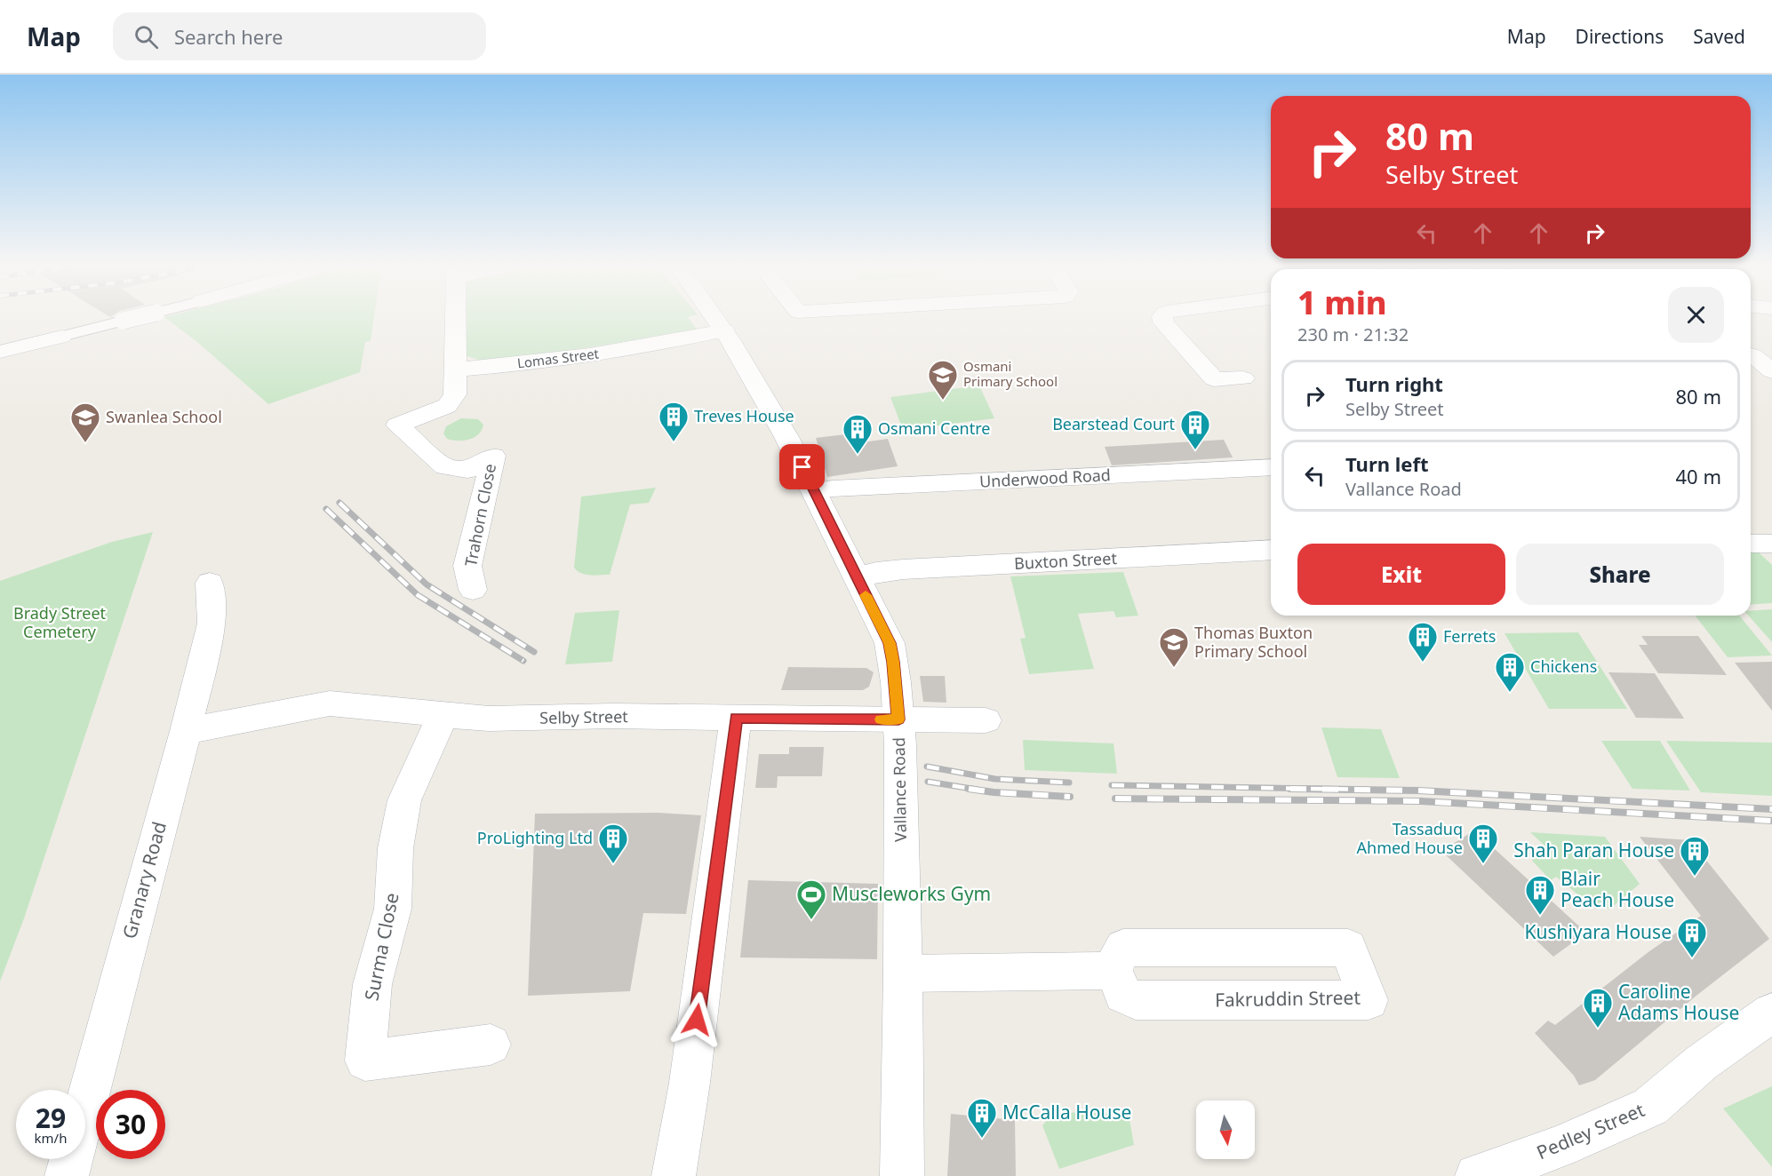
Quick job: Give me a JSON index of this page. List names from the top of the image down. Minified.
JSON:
{"streets":{"street":["Lomas Street","Underwood Road","Trahorn Close","Buxton Street","Selby Street","Vallance Road","Granary Road","Surma Close","Fakruddin Street","Pedley Street"]},"crossings":[["Lomas Street","Trahorn Close"],["Lomas Street","Vallance Road"],["Underwood Road","Vallance Road"],["Buxton Street","Vallance Road"],["Selby Street","Vallance Road"],["Selby Street","Granary Road"],["Selby Street","Surma Close"]],"parks":["Brady Street Cemetery"],"places":{"school or university":["Osmani Primary School","Swanlea School","Thomas Buxton Primary School"],"building":["Treves House","Bearstead Court","Osmani Centre","Ferrets","Chickens","ProLighting Ltd","Tassaduq Ahmed House","Shah Paran House","Blair Peach House","Kushiyara House","Caroline Adams House","McCalla House"],"sports":["Muscleworks Gym"]},"north":"bottom","page":{"header":"Map","search":"Search here","nav":["Map","Directions","Saved"],"turn":["80 m","Selby Street"],"heading":["1 min","230 m · 21:32"],"list":[{"name":"Turn right","note":"Selby Street","value":"80 m"},{"name":"Turn left","note":"Vallance Road","value":"40 m"}],"buttons":["Exit","Share"],"speed":"29 km/h","limit":"30"}}
